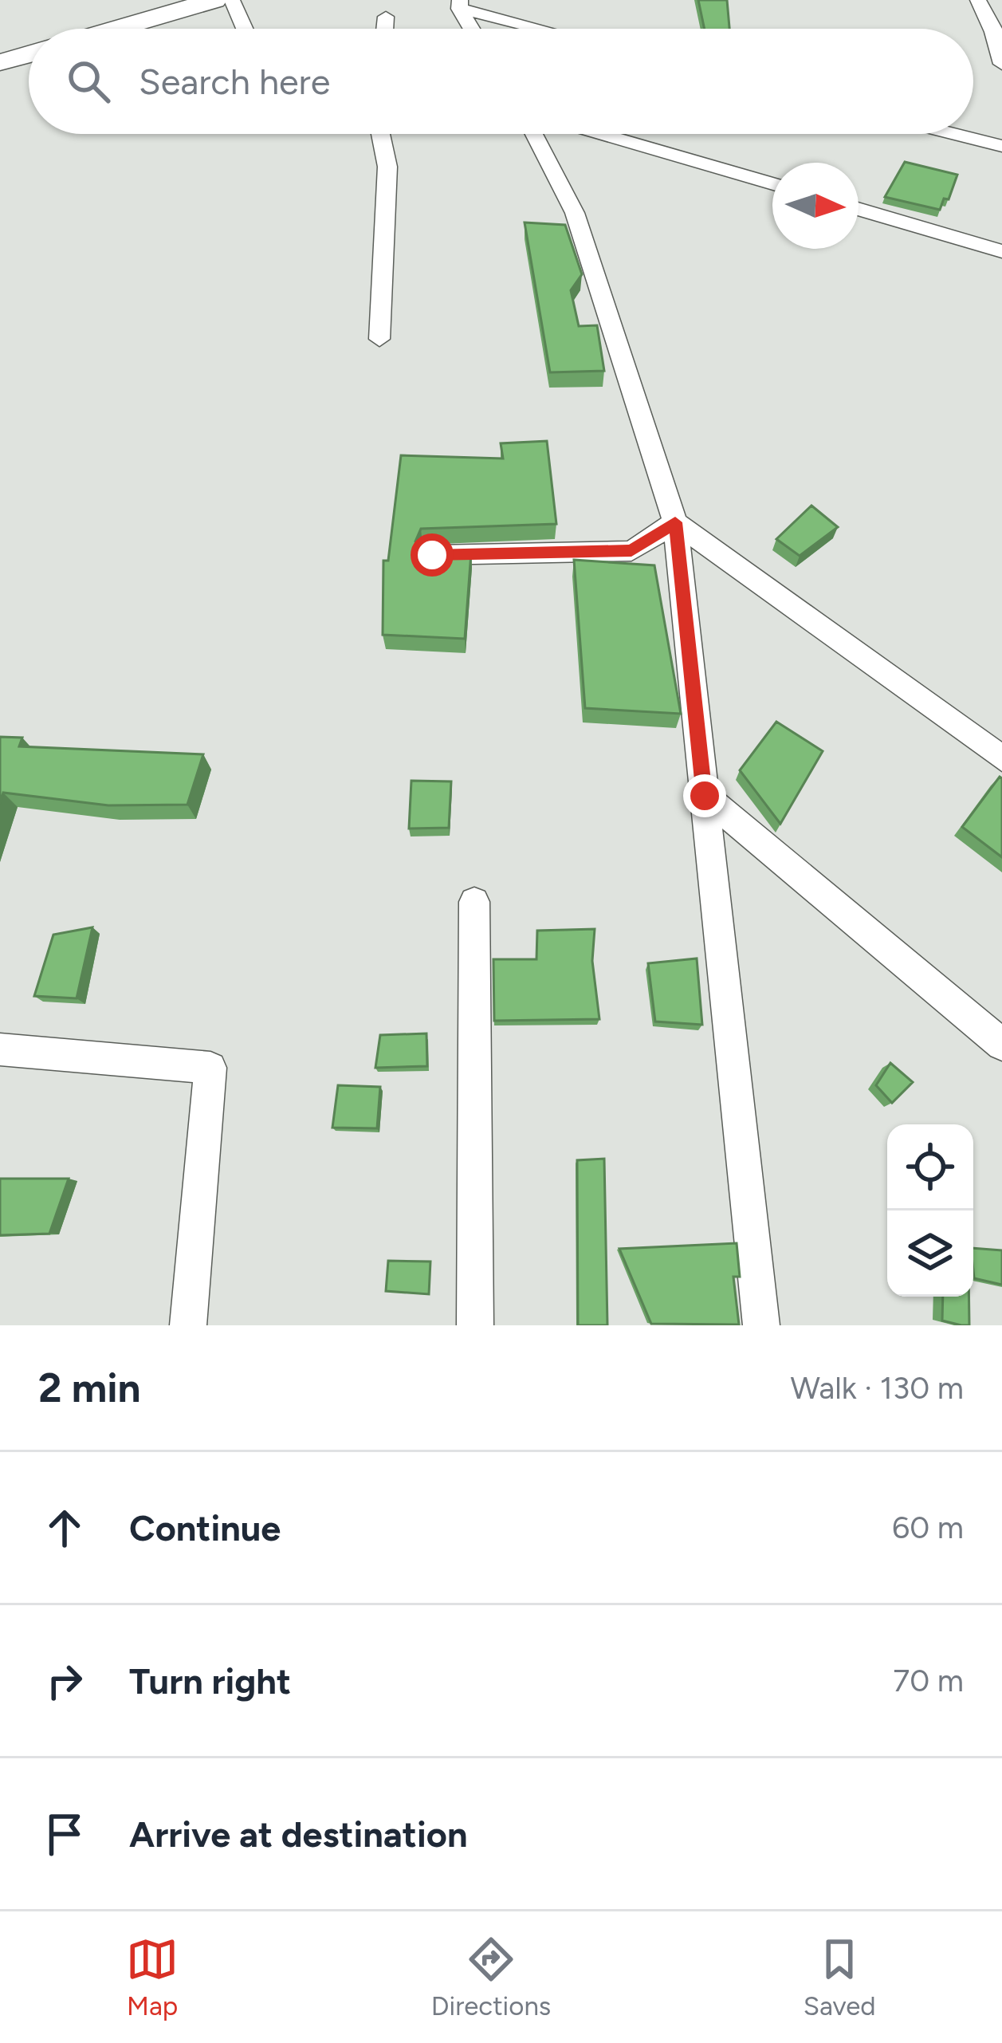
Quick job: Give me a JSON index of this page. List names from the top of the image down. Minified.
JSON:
{"north":"right","page":{"search":"Search here","heading":["2 min","Walk · 130 m"],"list":[["Continue","60 m"],["Turn right","70 m"],"Arrive at destination"],"nav":["Map","Directions","Saved"]}}
